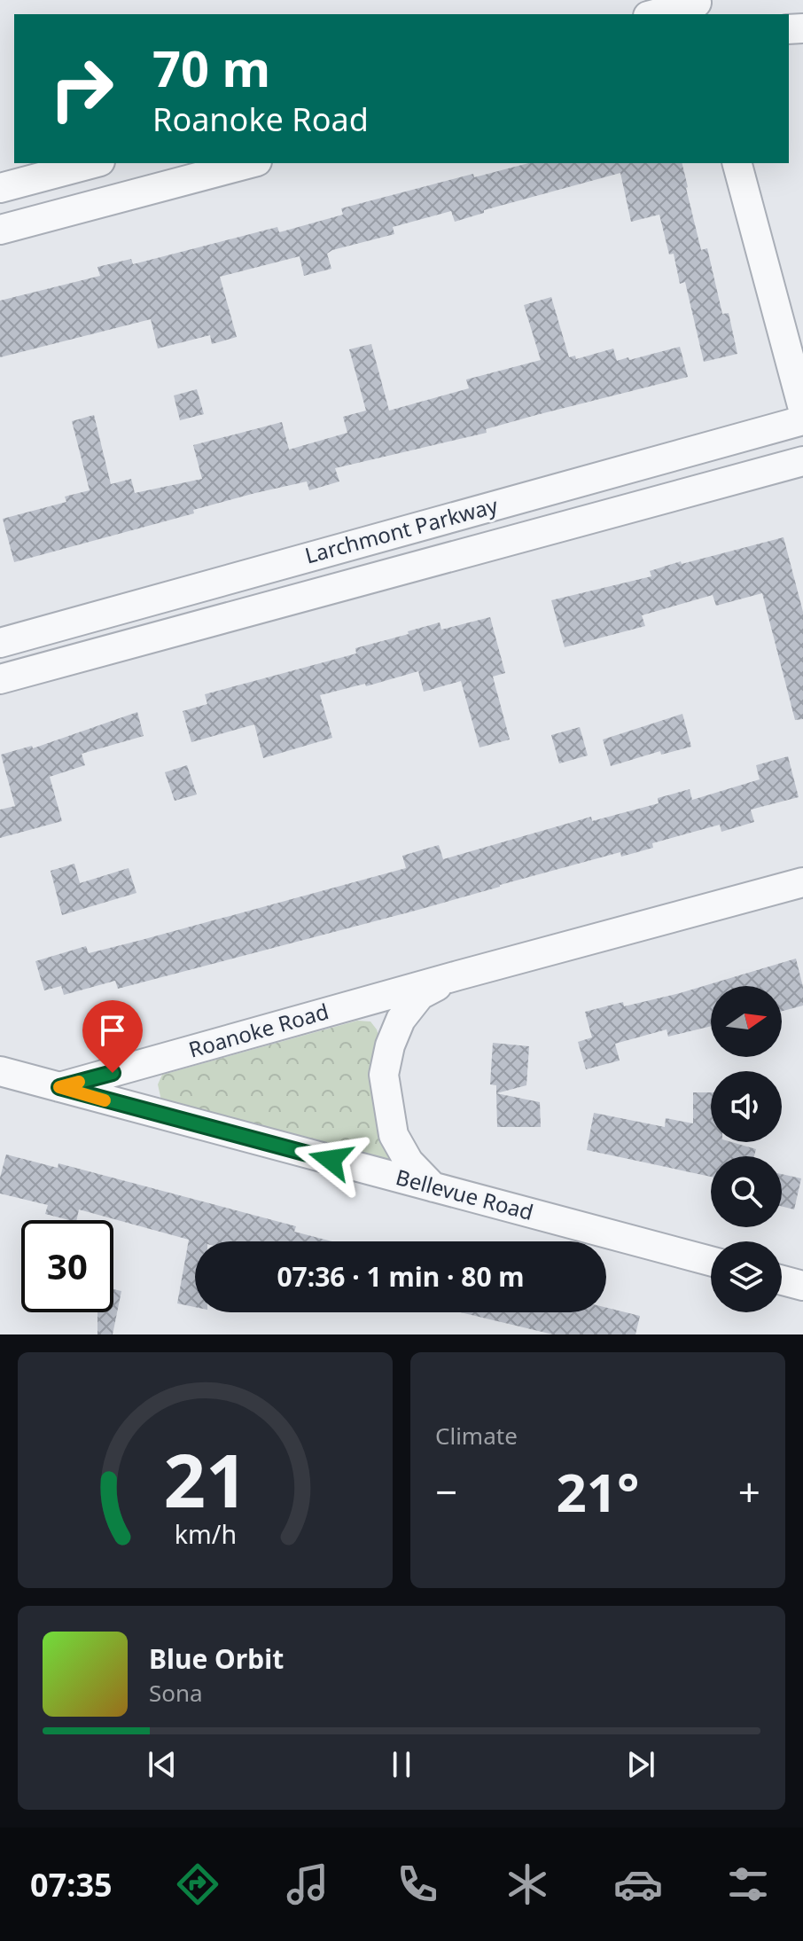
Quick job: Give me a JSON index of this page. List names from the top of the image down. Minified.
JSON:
{"streets":{"street":["Larchmont Parkway","Roanoke Road","Bellevue Road"]},"crossings":[["Roanoke Road","Bellevue Road"]],"north":"right","page":{"turn":["70 m","Roanoke Road"],"limit":"30","trip":"07:36 · 1 min · 80 m","tile":"Climate","heat":["−","21°","+"],"song":["Blue Orbit","Sona"],"tabs":"07:35","gauge":["21","km/h"]}}
